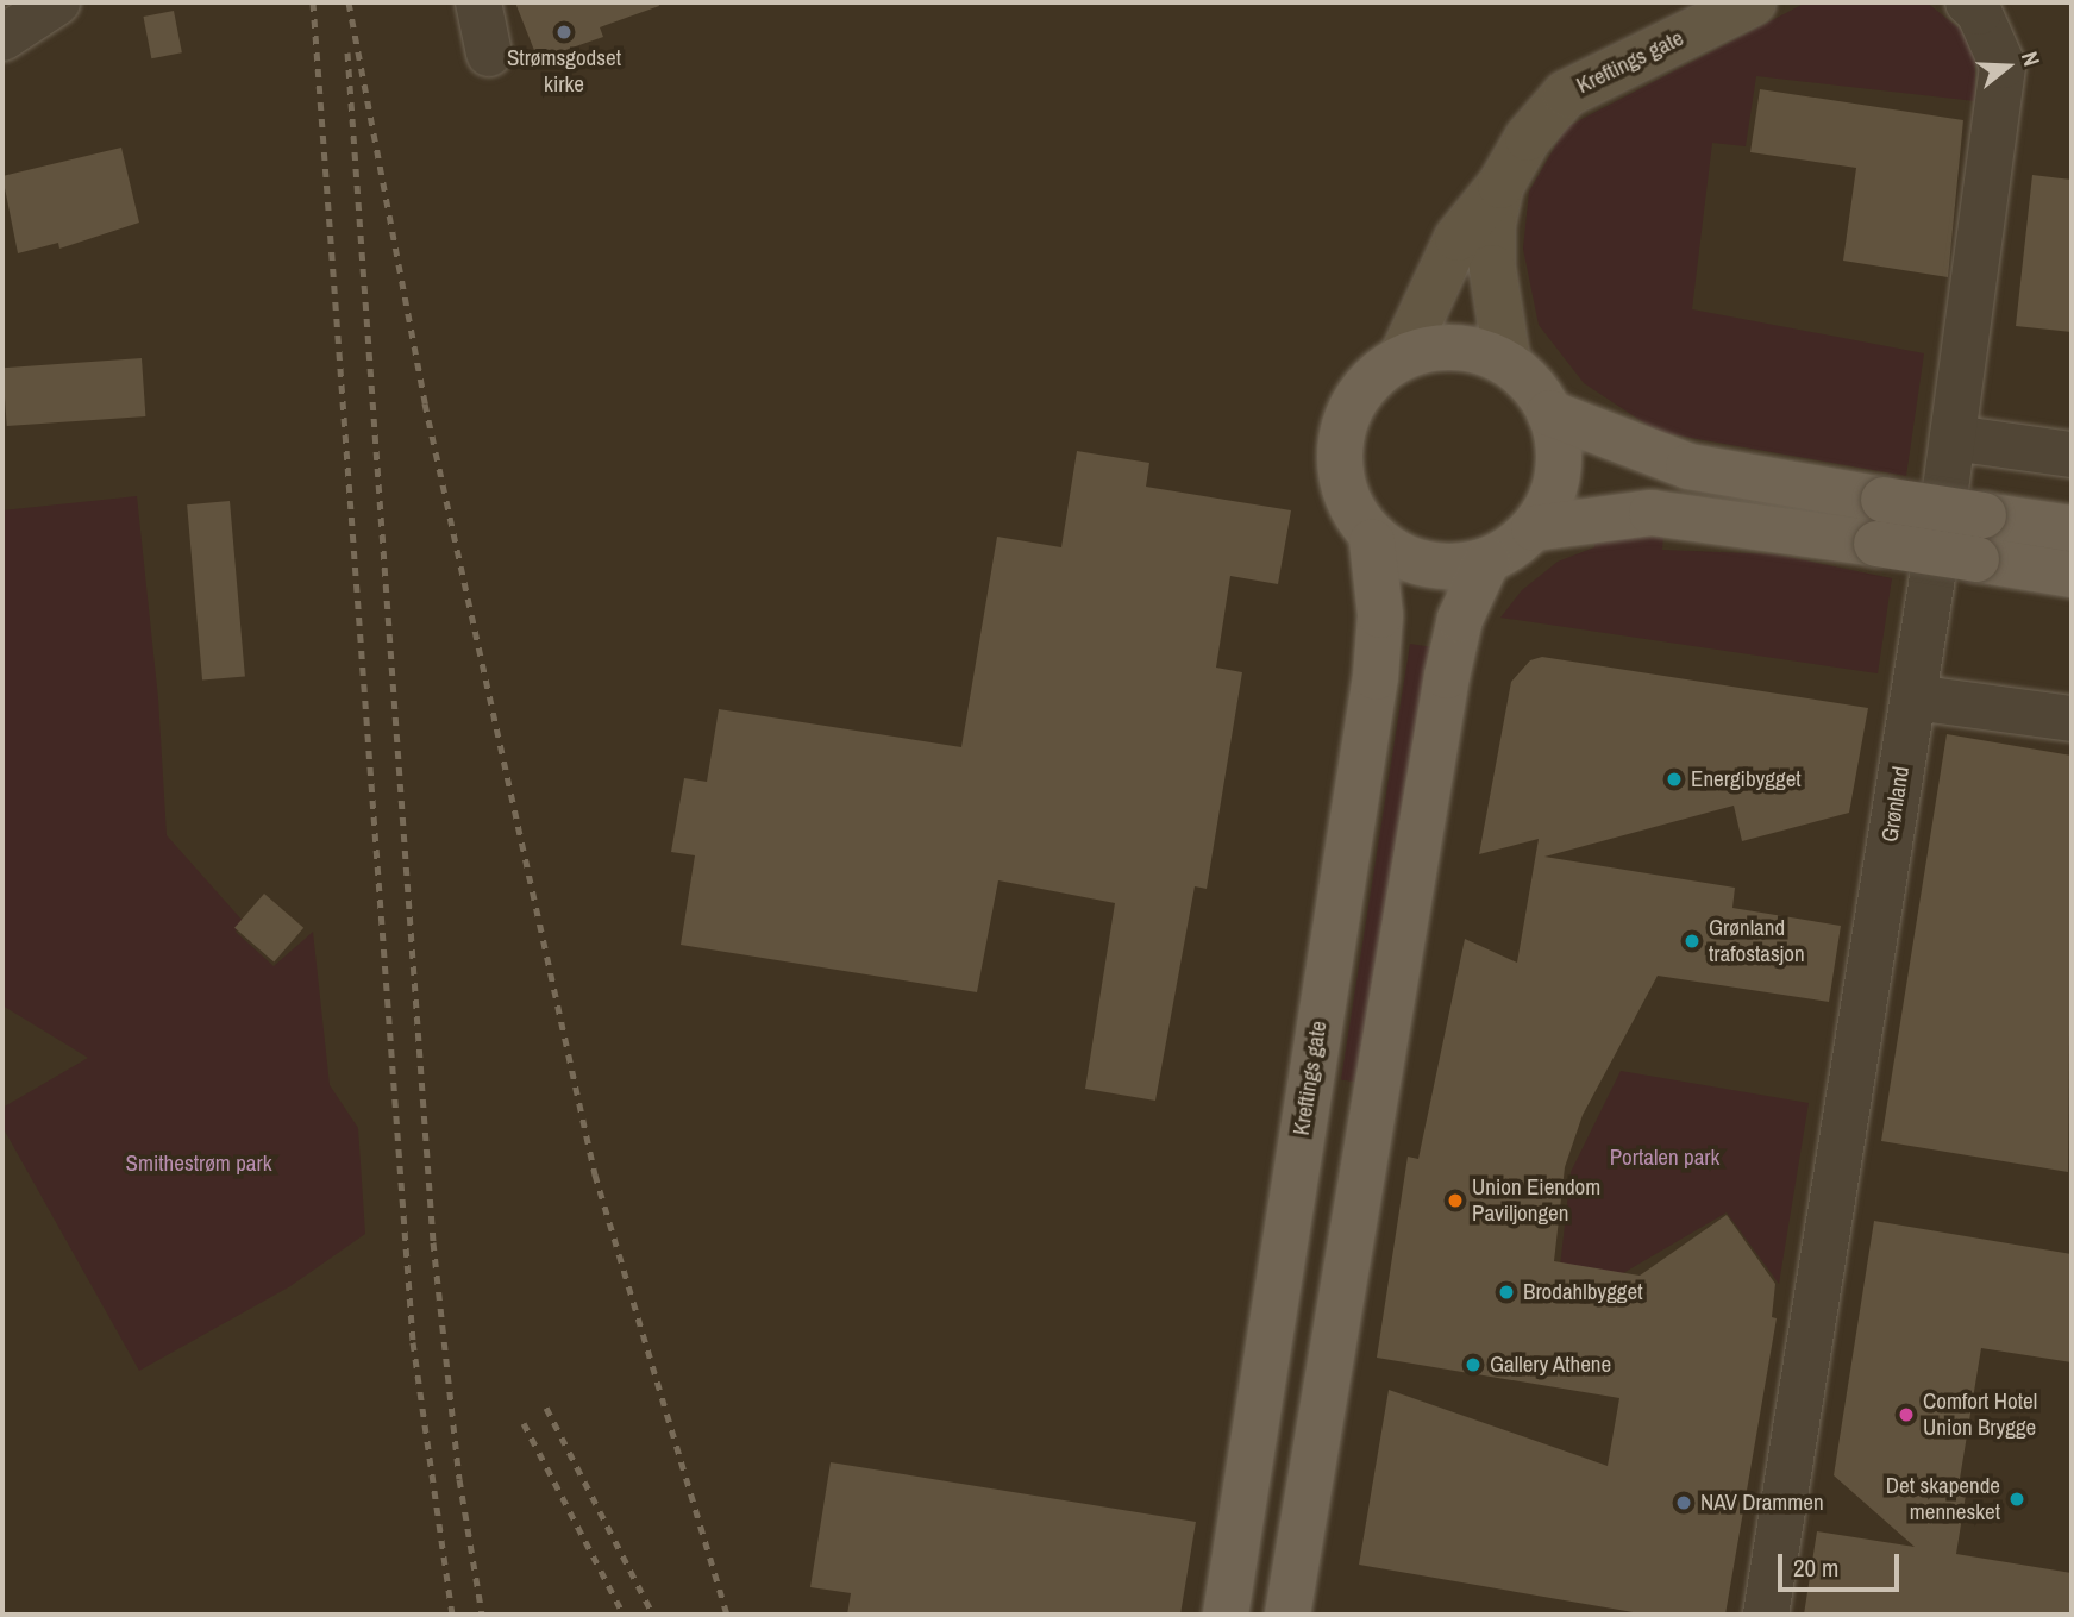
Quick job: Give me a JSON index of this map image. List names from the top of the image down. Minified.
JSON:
{"streets":{"main road":["Kreftings gate"],"street":["Grønland"]},"parks":["Portalen park","Smithestrøm park"],"places":["Strømsgodset kirke","Energibygget","Grønland trafostasjon","Union Eiendom Paviljongen","Brodahlbygget","Gallery Athene","Comfort Hotel Union Brygge","Det skapende mennesket","NAV Drammen"],"scale_bar":"20 m","north":"right"}
